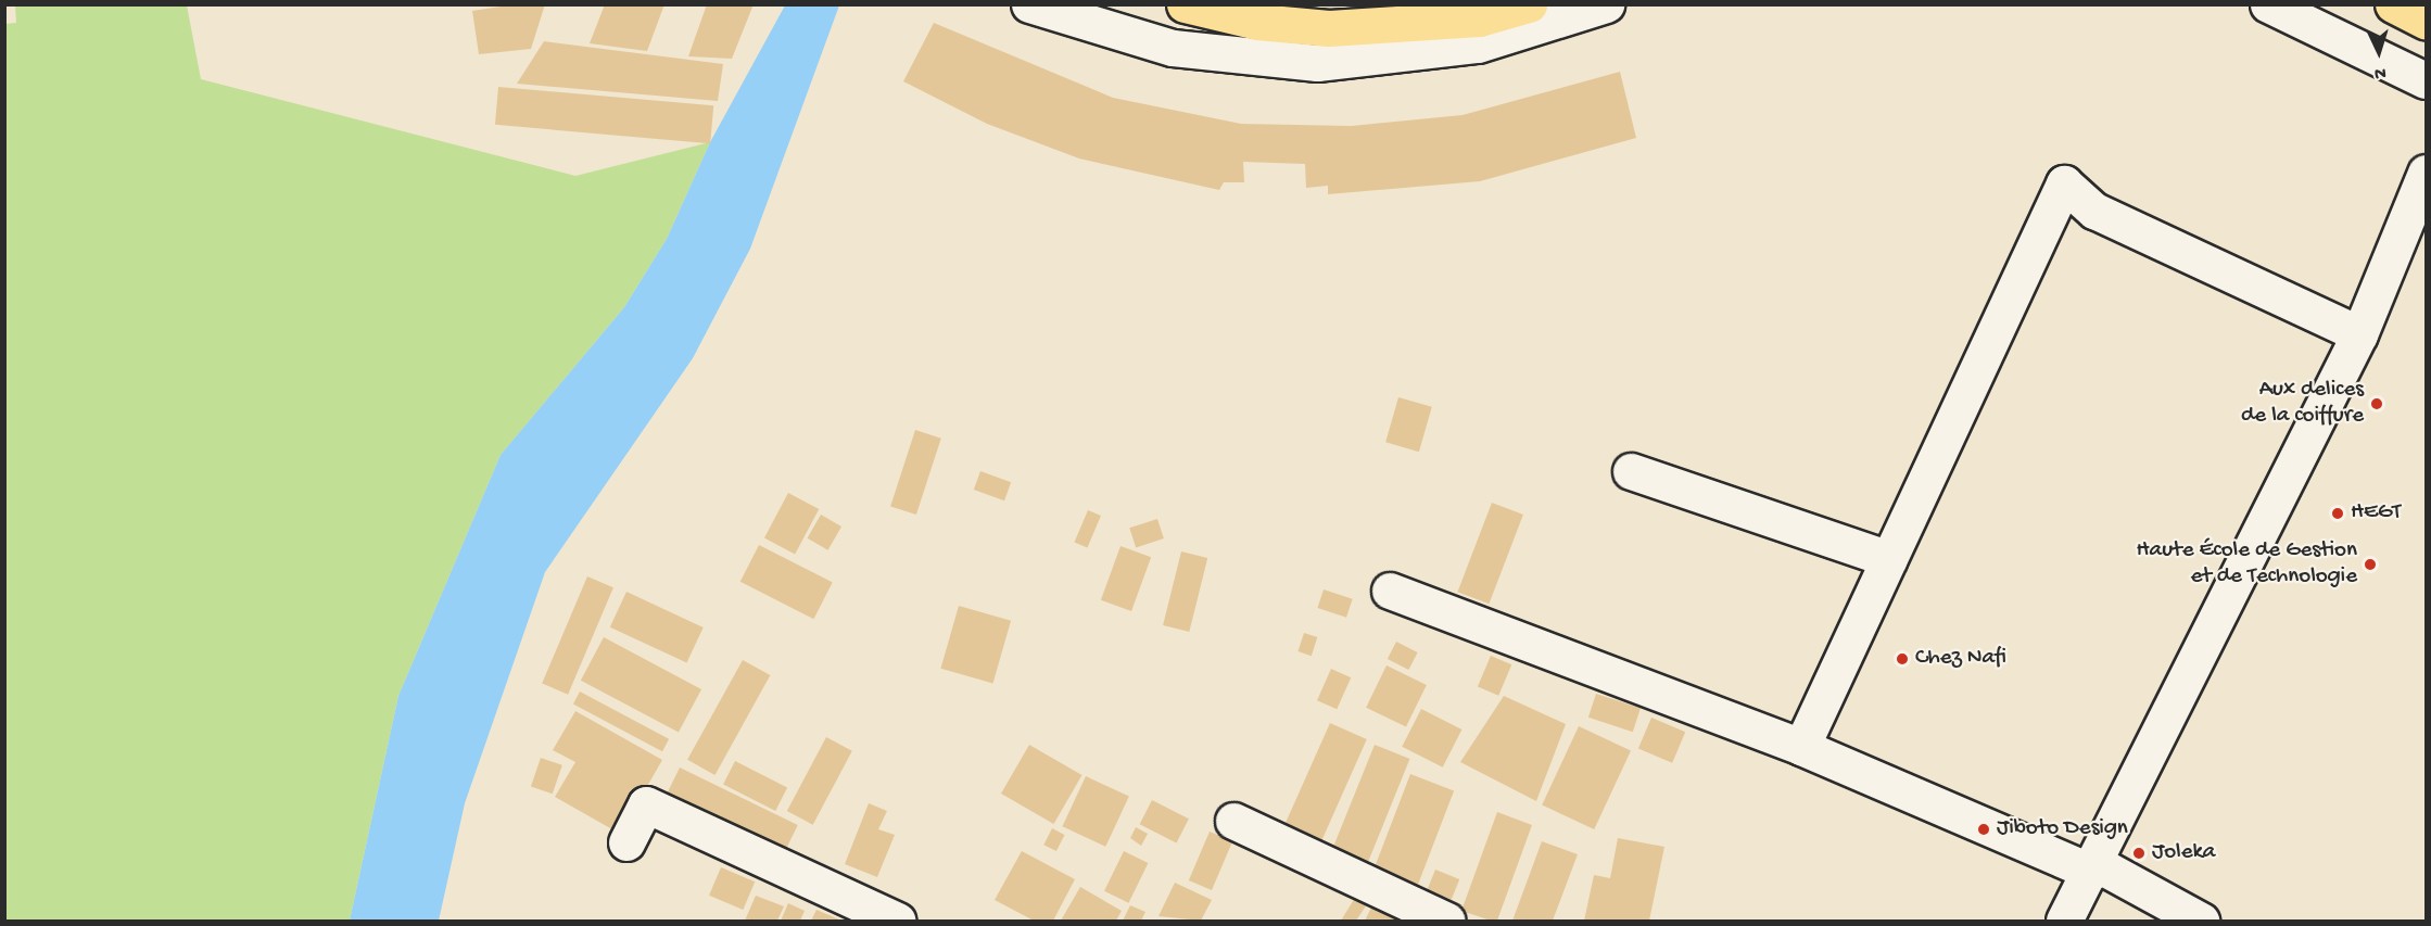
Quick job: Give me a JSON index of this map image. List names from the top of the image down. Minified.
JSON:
{"places":["Aux delices de la coiffure","HEGT","Haute École de Gestion et de Technologie","Chez Nafi","Jiboto Design","Joleka"],"north":"bottom"}
